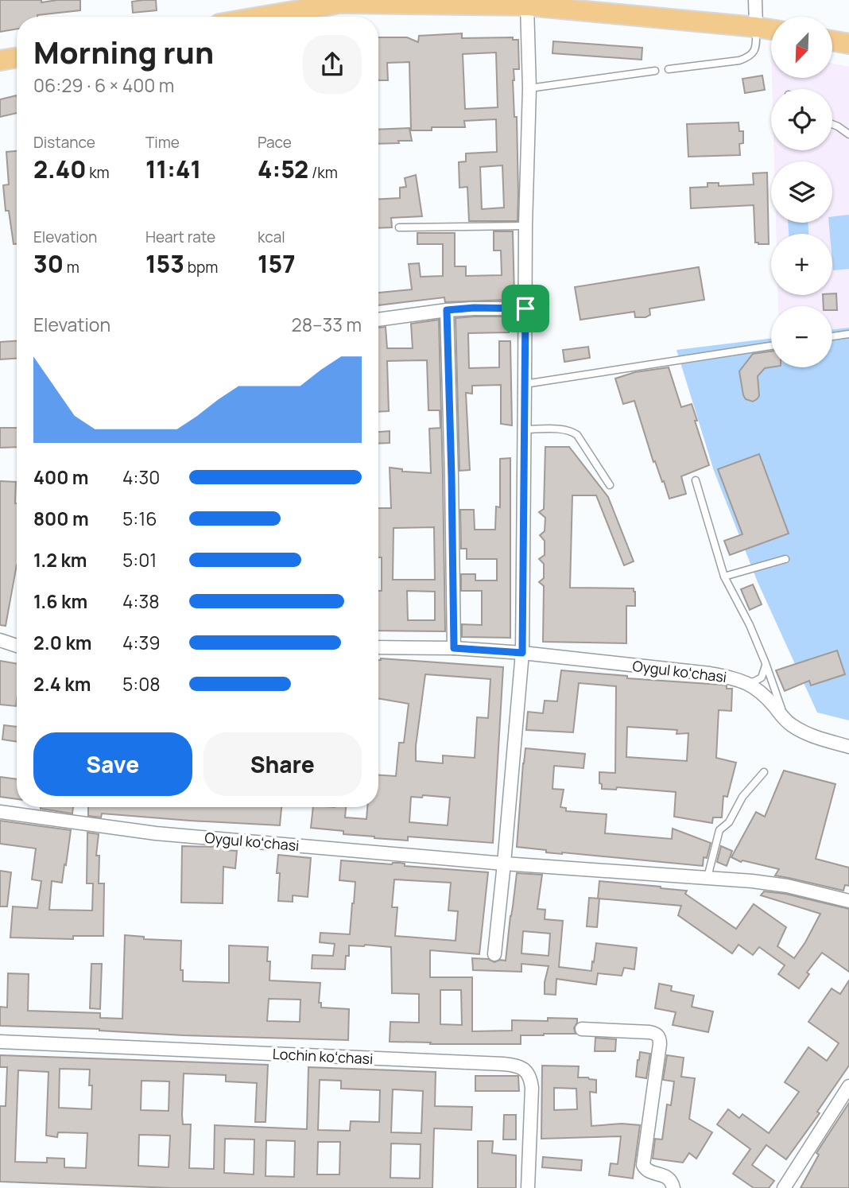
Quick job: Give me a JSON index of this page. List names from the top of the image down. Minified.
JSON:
{"streets":{"street":["Oygul koʻchasi","Lochin koʻchasi"]},"north":"bottom left","page":{"map_buttons":["+","−"],"heading":["Morning run","06:29 · 6 × 400 m"],"stats":[["Distance","2.40 km"],["Time","11:41"],["Pace","4:52 /km"],["Elevation","30 m"],["Heart rate","153 bpm"],["kcal","157"]],"chart":["Elevation","28–33 m"],"list":[{"name":"400 m","note":"4:30"},{"name":"800 m","note":"5:16"},{"name":"1.2 km","note":"5:01"},{"name":"1.6 km","note":"4:38"},{"name":"2.0 km","note":"4:39"},{"name":"2.4 km","note":"5:08"}],"buttons":["Save","Share"]}}
